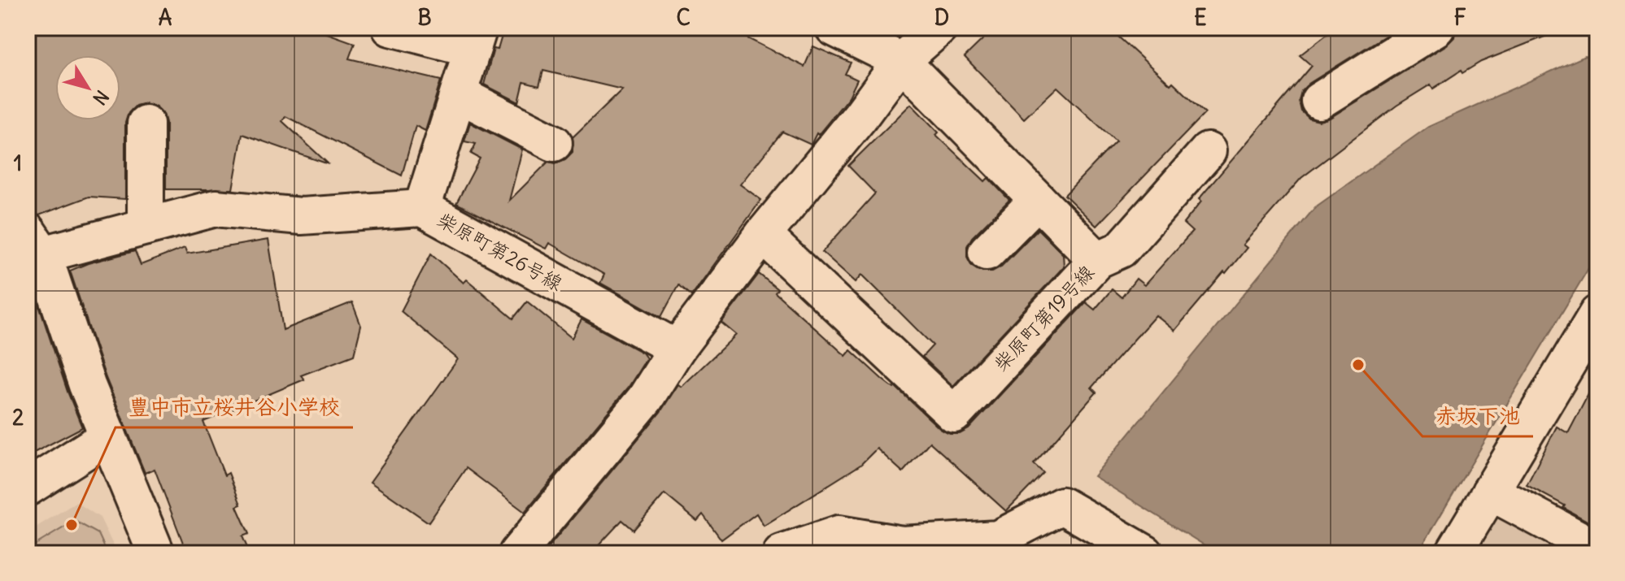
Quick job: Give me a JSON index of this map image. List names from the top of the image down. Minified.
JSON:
{"streets":{"street":["柴原町第26号線","柴原町第19号線"]},"places":["赤坂下池","豊中市立桜井谷小学校"],"north":"bottom right","grid":{"columns":["A","B","C","D","E","F"],"rows":["1","2"]}}
